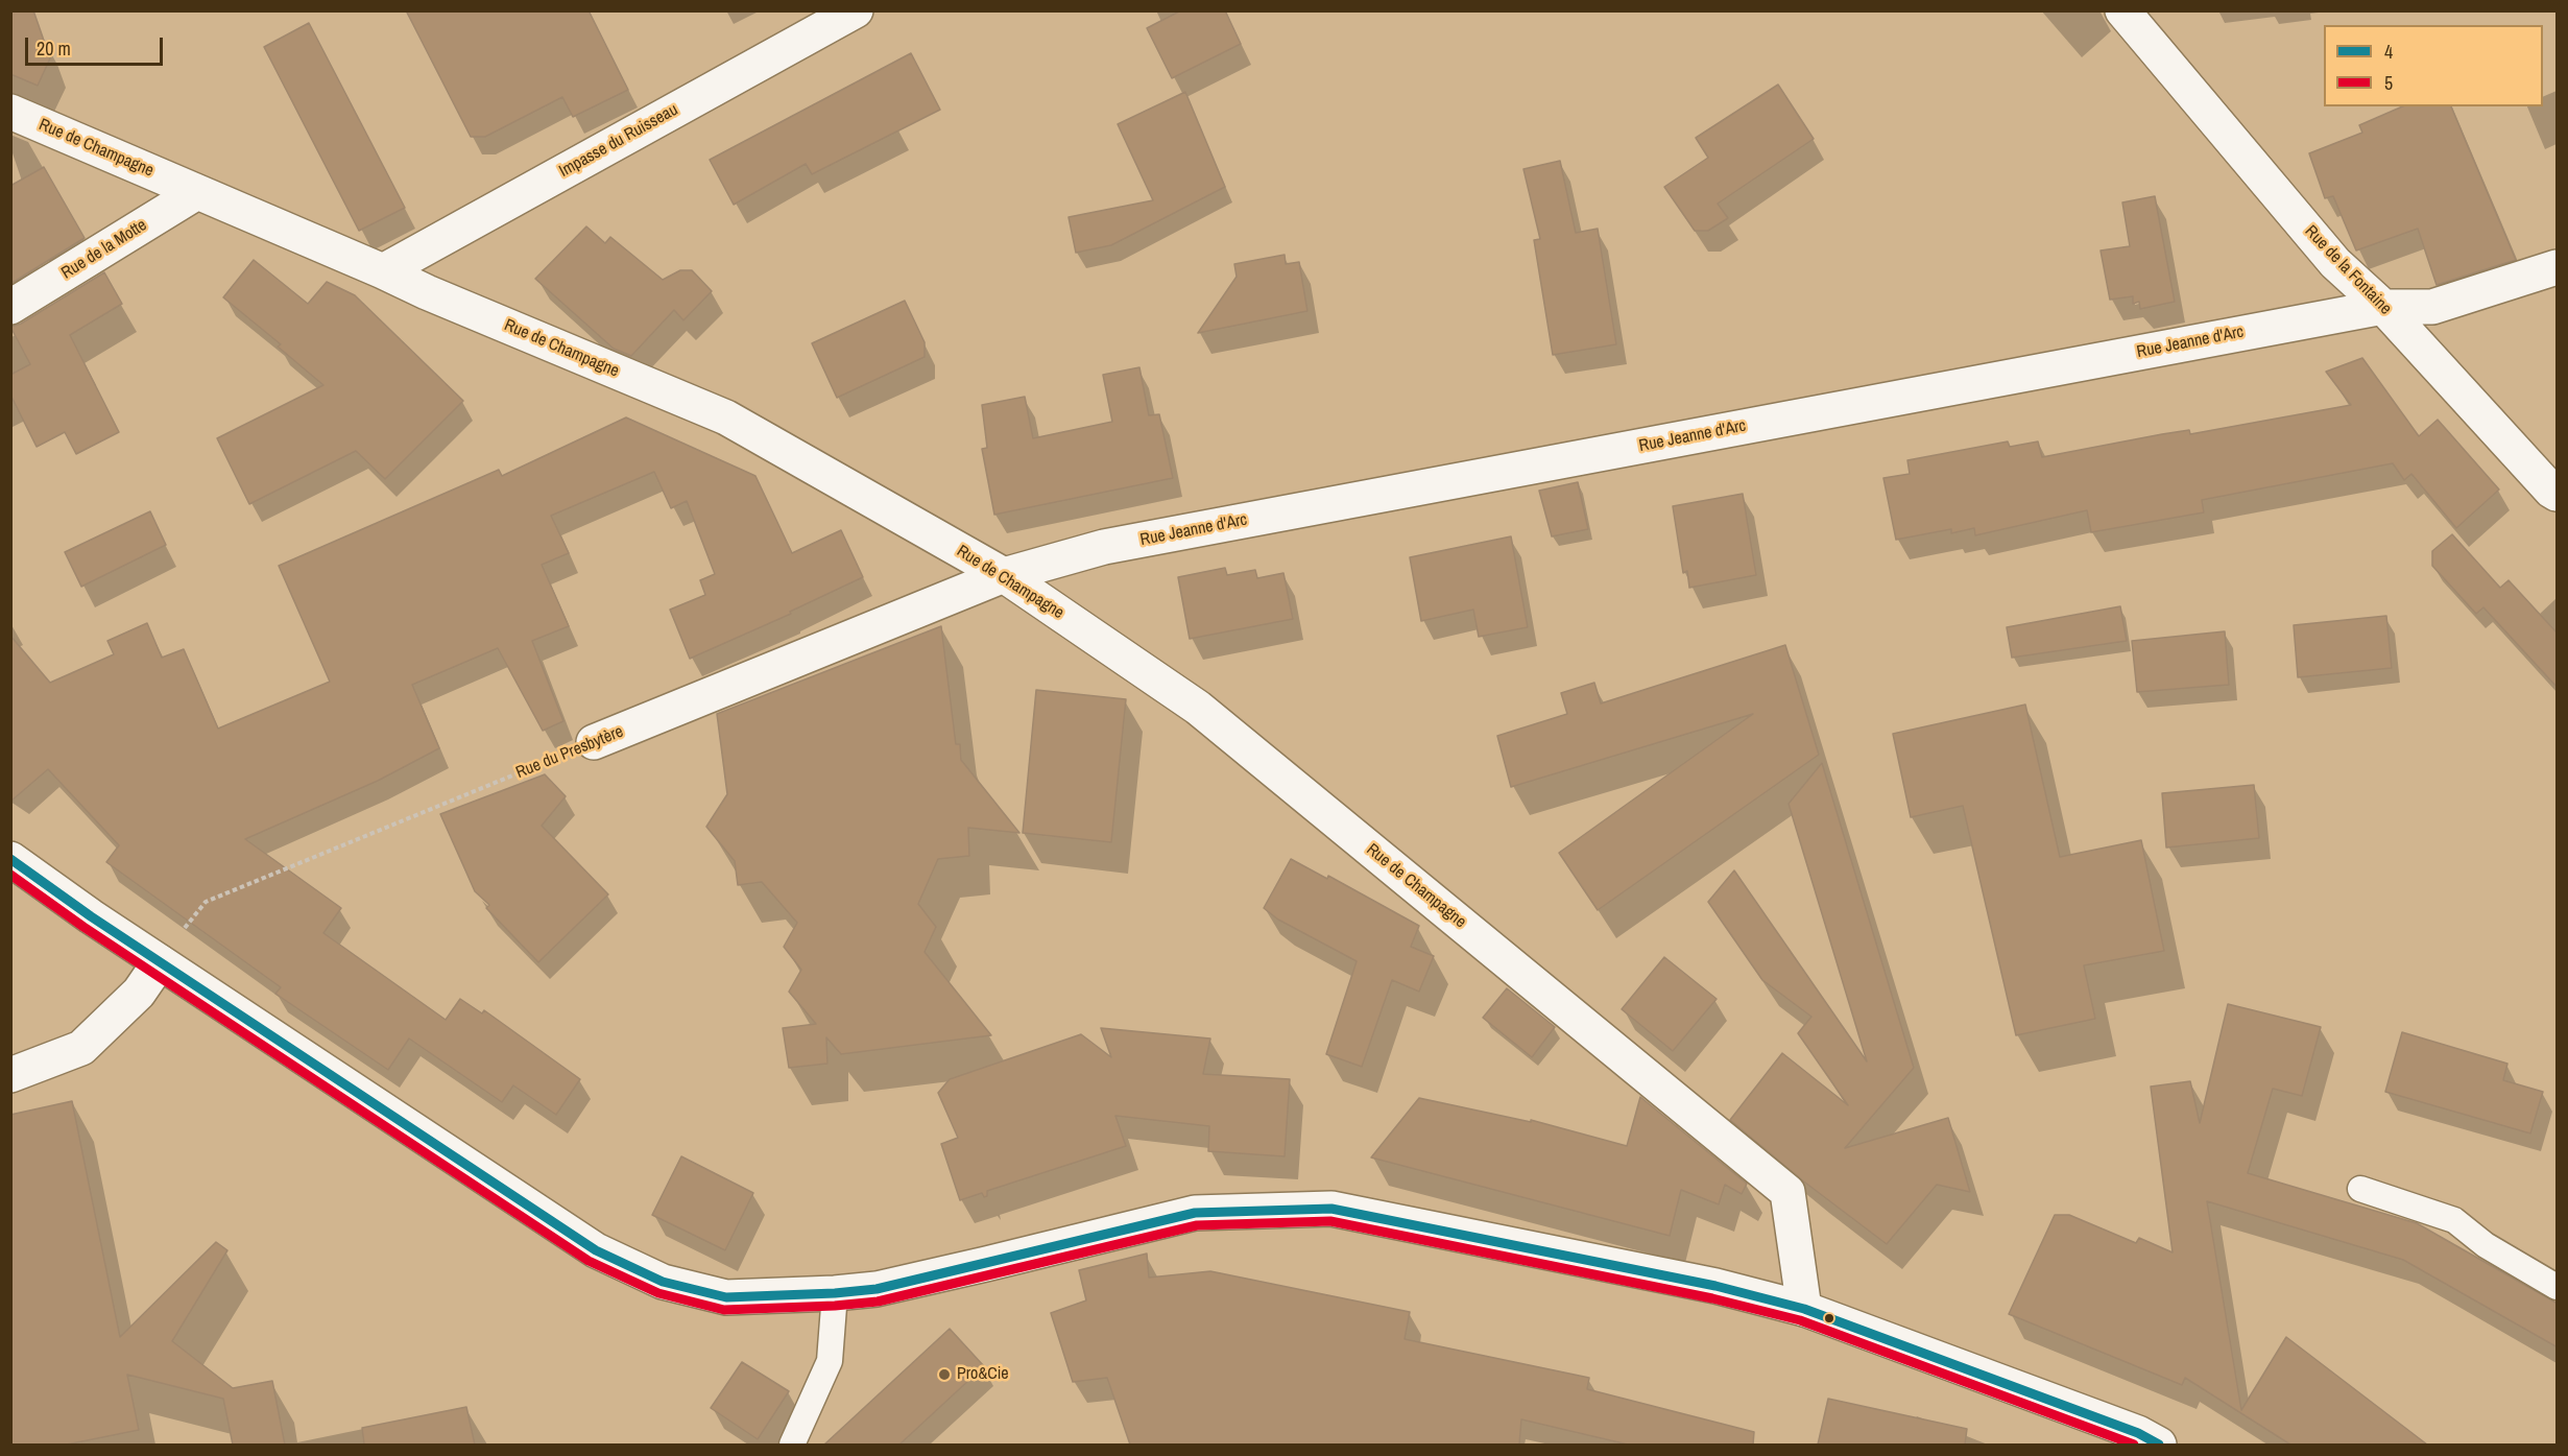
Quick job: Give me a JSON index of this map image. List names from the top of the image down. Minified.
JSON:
{"streets":{"street":["Impasse du Ruisseau","Rue de Champagne","Rue de la Motte","Rue de la Fontaine","Rue Jeanne d'Arc","Rue du Presbytère"]},"crossings":[["Impasse du Ruisseau","Rue de Champagne"],["Rue de Champagne","Rue de la Motte"],["Rue de Champagne","Rue Jeanne d'Arc"],["Rue de Champagne","Rue du Presbytère"],["Rue de la Fontaine","Rue Jeanne d'Arc"],["Rue Jeanne d'Arc","Rue du Presbytère"]],"places":["Pro&Cie"],"lines":["transit line 4","transit line 5"],"legend":["4","5"],"scale_bar":"20 m"}
